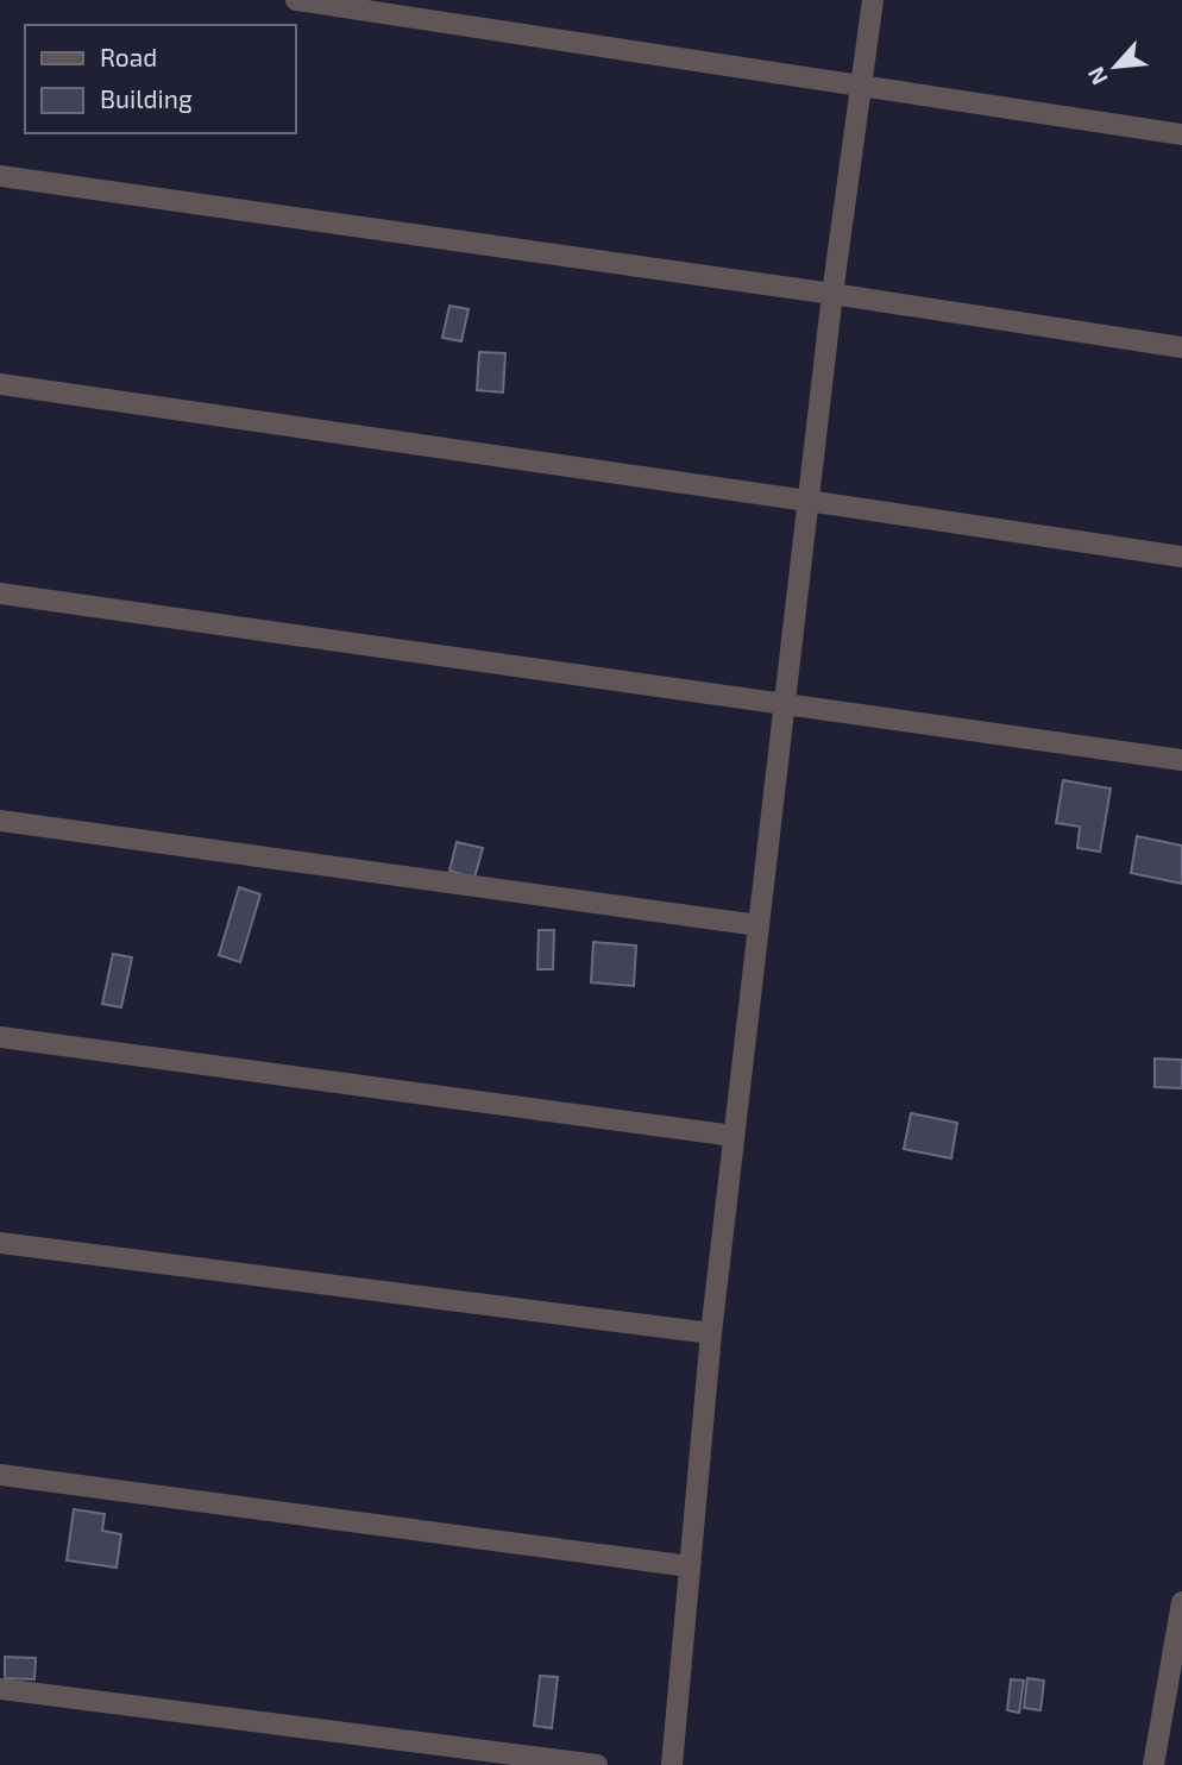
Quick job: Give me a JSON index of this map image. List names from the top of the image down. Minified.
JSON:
{"legend":["Road","Building"],"north":"bottom left"}
